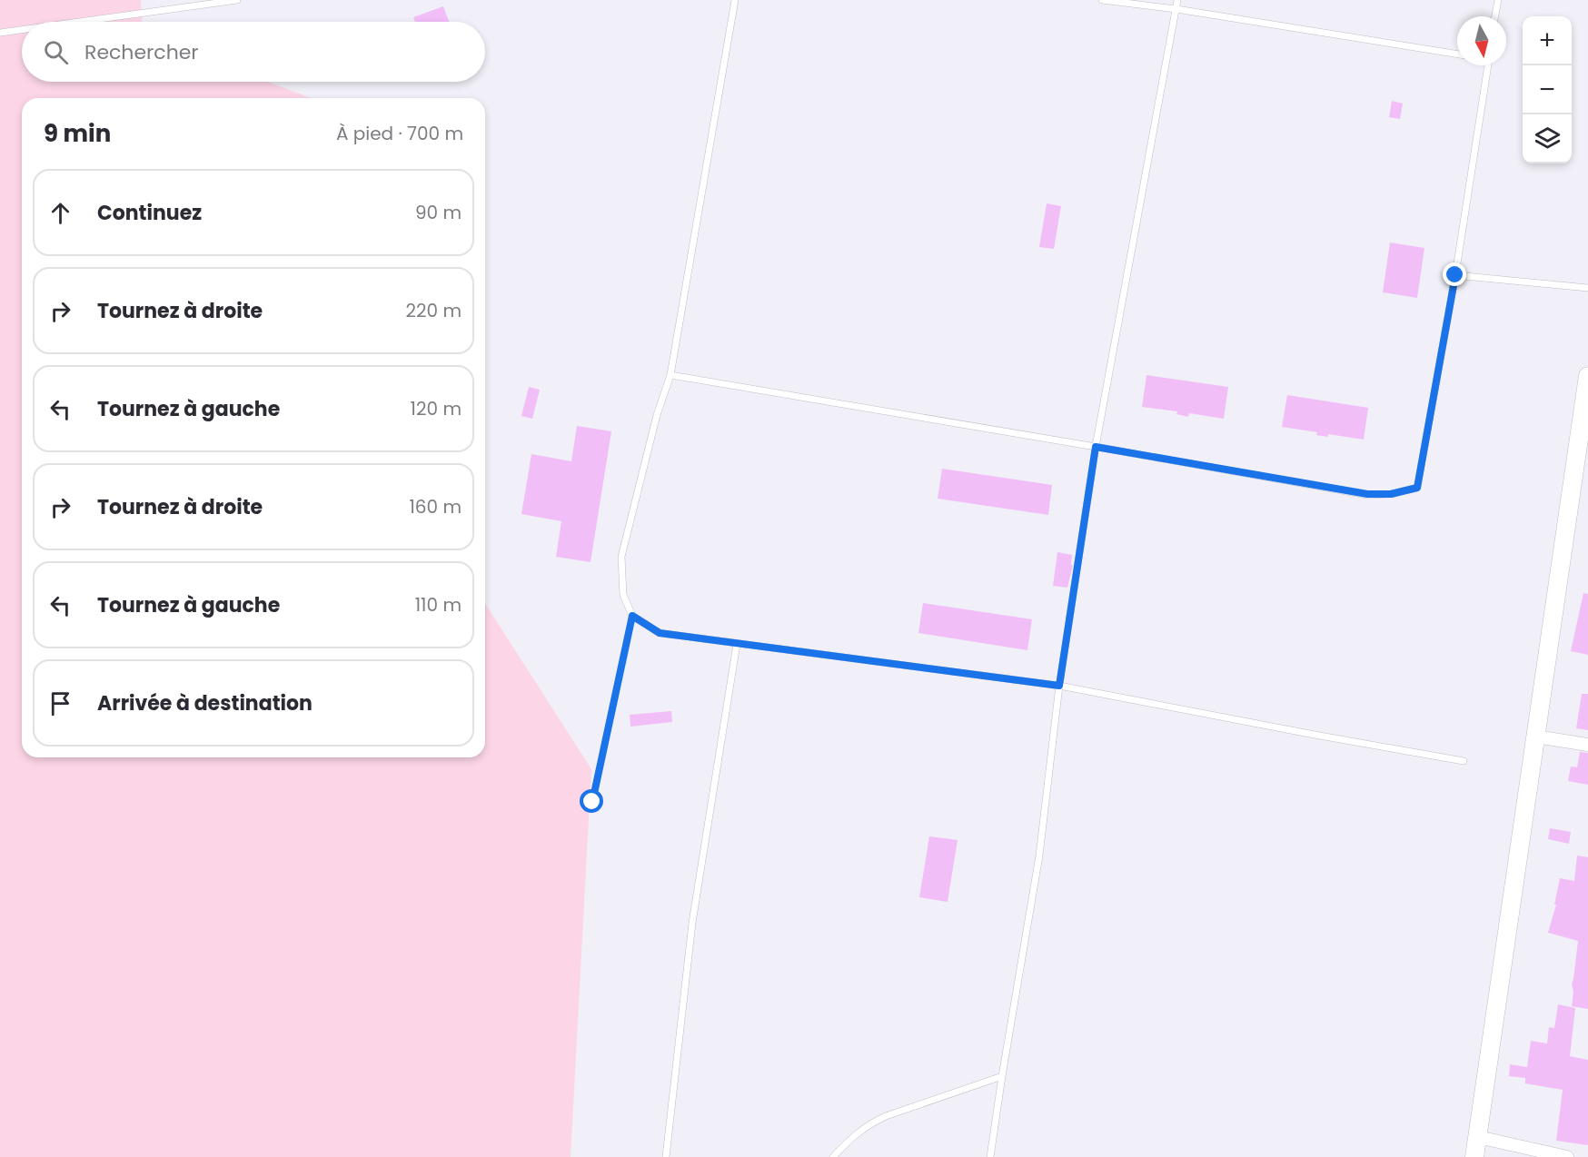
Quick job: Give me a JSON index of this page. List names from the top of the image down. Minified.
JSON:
{"north":"bottom","page":{"map_buttons":["+","−"],"search":"Rechercher","heading":["9 min","À pied · 700 m"],"list":[["Continuez","90 m"],["Tournez à droite","220 m"],["Tournez à gauche","120 m"],["Tournez à droite","160 m"],["Tournez à gauche","110 m"],"Arrivée à destination"]}}
